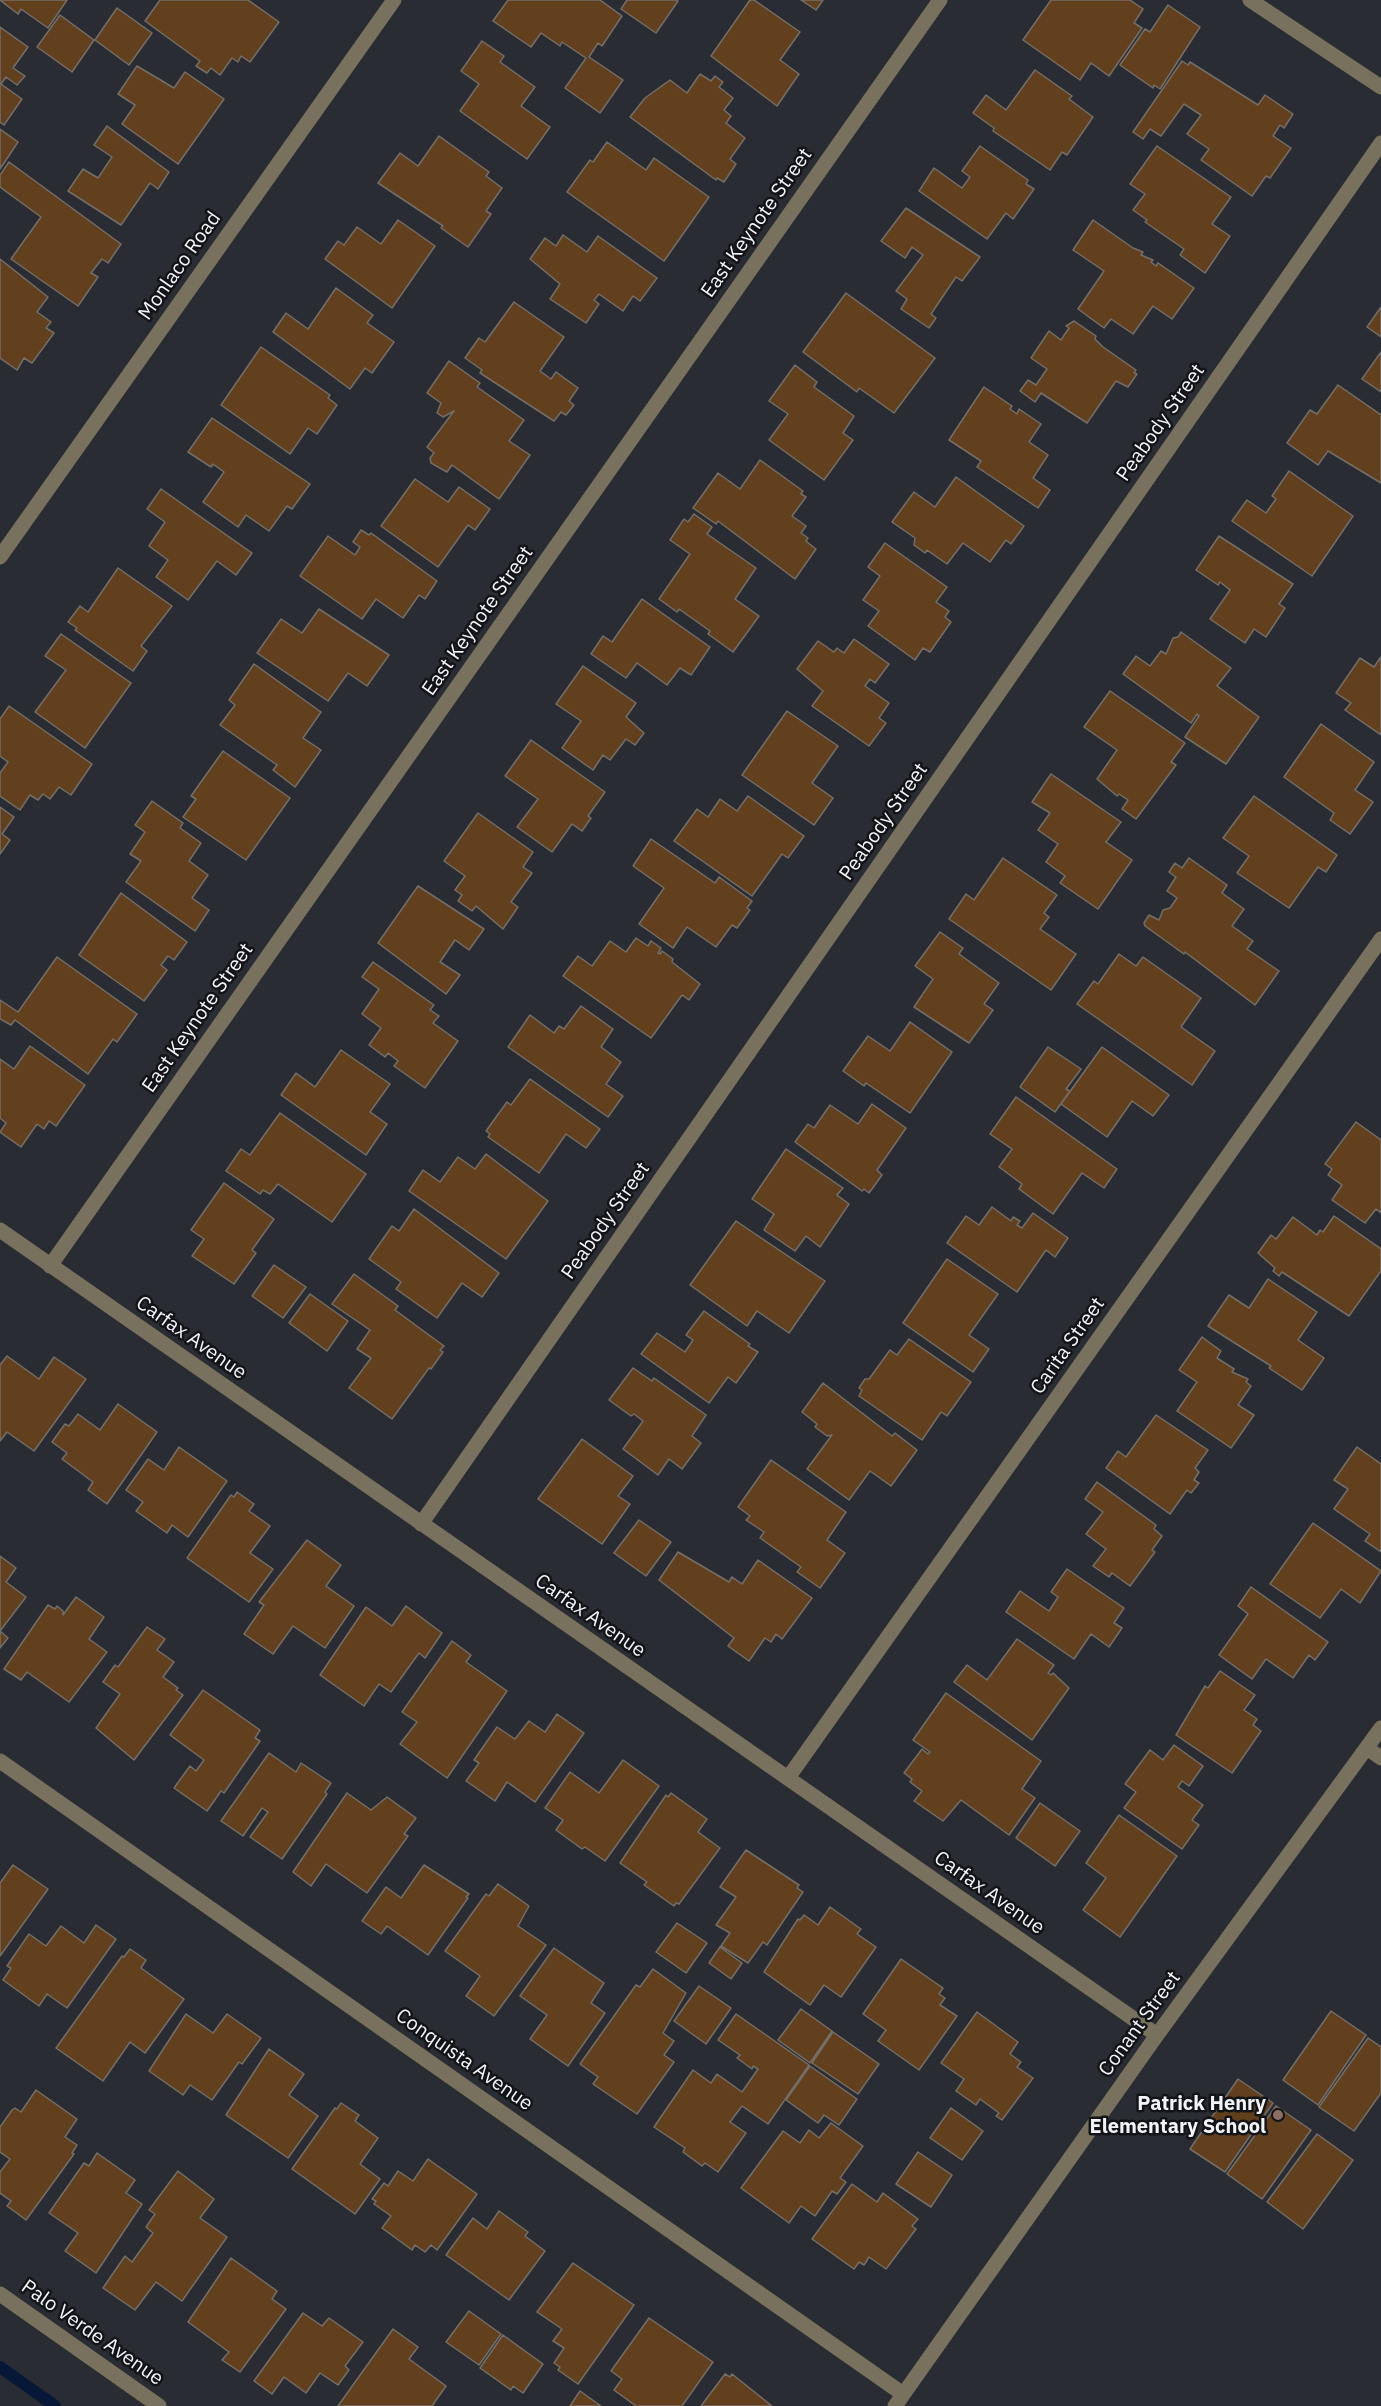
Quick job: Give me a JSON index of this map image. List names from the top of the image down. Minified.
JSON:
{"streets":{"street":["East Keynote Street","Monlaco Road","Peabody Street","Carfax Avenue","Carita Street","Conant Street","Conquista Avenue","Palo Verde Avenue"]},"crossings":[["East Keynote Street","Carfax Avenue"],["Peabody Street","Carfax Avenue"],["Carfax Avenue","Carita Street"],["Carfax Avenue","Conant Street"],["Conant Street","Conquista Avenue"]],"places":["Patrick Henry Elementary School"]}
